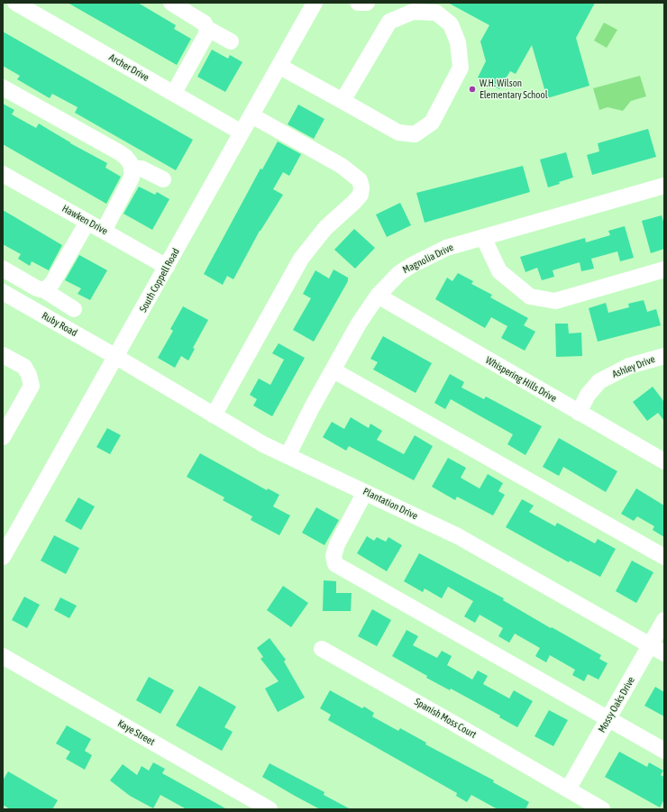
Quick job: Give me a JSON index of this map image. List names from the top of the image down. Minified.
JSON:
{"streets":{"street":["Archer Drive","Hawken Drive","Magnolia Drive","South Coppell Road","Ruby Road","Ashley Drive","Whispering Hills Drive","Plantation Drive","Mossy Oaks Drive","Spanish Moss Court","Kaye Street"]},"crossings":[["Archer Drive","South Coppell Road"],["Hawken Drive","South Coppell Road"],["Magnolia Drive","Whispering Hills Drive"],["Magnolia Drive","Plantation Drive"],["South Coppell Road","Ruby Road"],["South Coppell Road","Plantation Drive"],["Ruby Road","Plantation Drive"],["Ashley Drive","Whispering Hills Drive"],["Plantation Drive","Mossy Oaks Drive"],["Mossy Oaks Drive","Spanish Moss Court"]],"places":["W.H. Wilson Elementary School"]}
